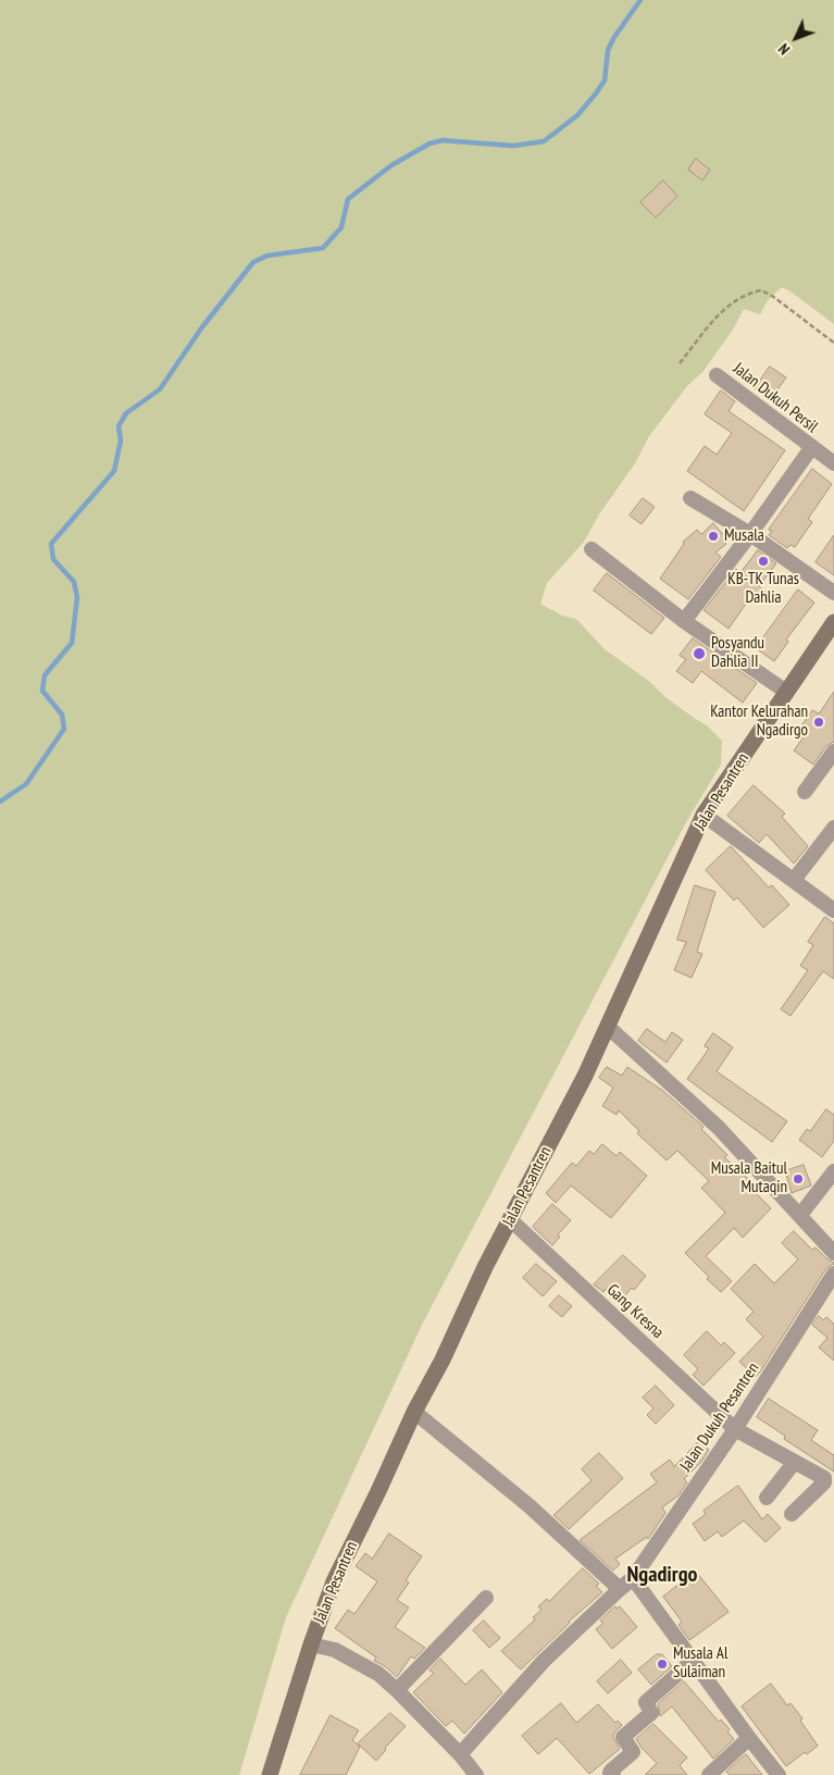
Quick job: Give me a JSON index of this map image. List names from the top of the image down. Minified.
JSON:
{"streets":{"main road":["Jalan Pesantren"],"street":["Jalan Dukuh Persil","Gang Kresna","Jalan Dukuh Pesantren"]},"crossings":[["Jalan Pesantren","Gang Kresna"],["Gang Kresna","Jalan Dukuh Pesantren"]],"districts":["Ngadirgo"],"places":["Musala","KB-TK Tunas Dahlia","Posyandu Dahlia II","Kantor Kelurahan Ngadirgo","Musala Baitul Mutaqin","Musala Al Sulaiman"],"north":"bottom left"}
